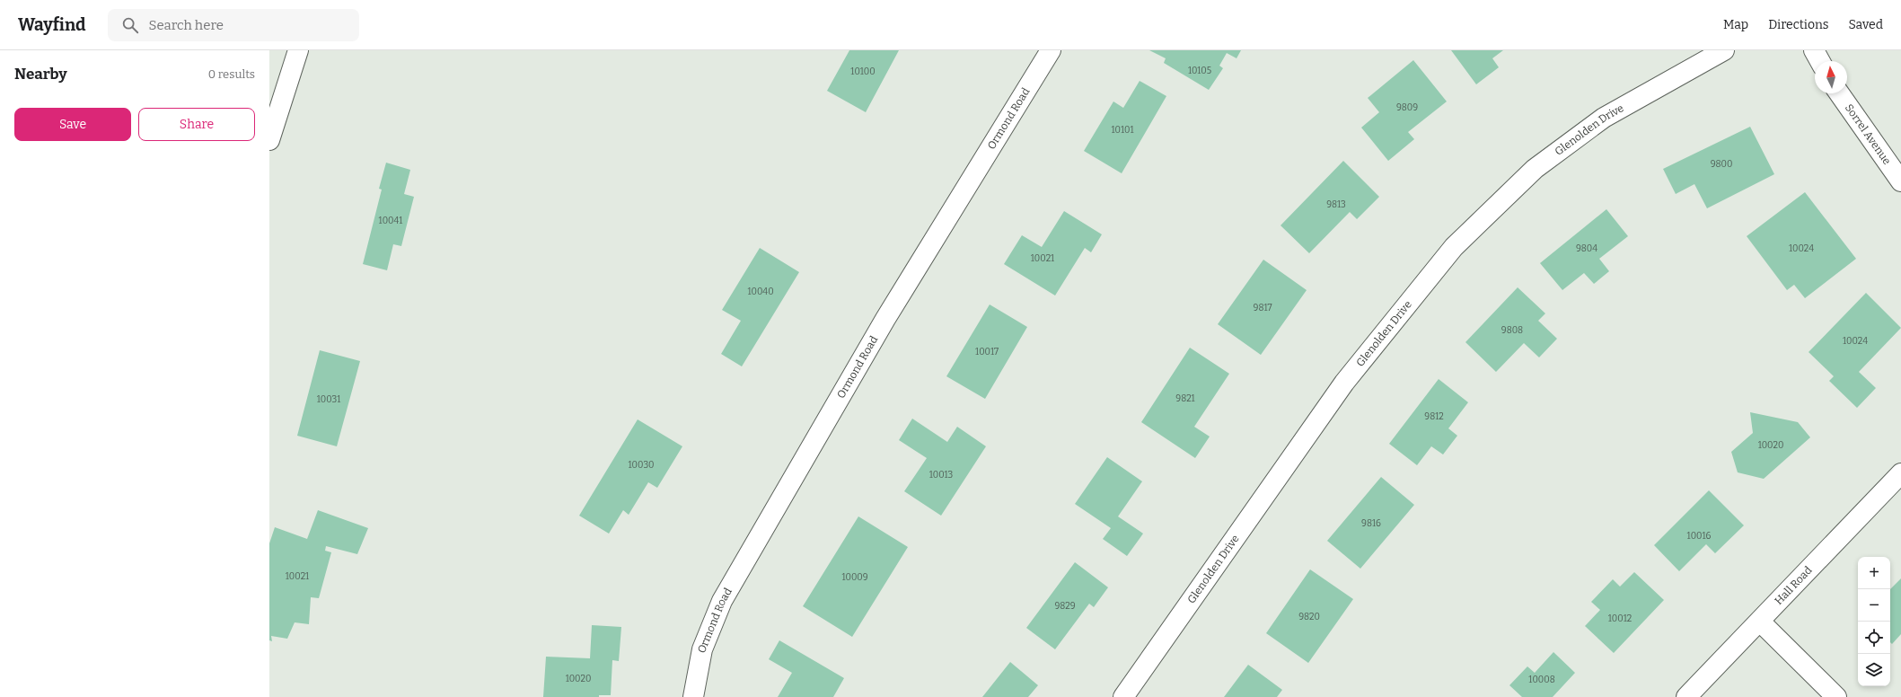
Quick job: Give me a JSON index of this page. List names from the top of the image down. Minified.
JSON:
{"streets":{"street":["Ormond Road","Glenolden Drive","Sorrel Avenue","Hall Road"]},"house_numbers":["10105","10100","9809","10101","9800","9813","10041","9804","10024","10021","10040","9817","9808","10024","10017","9821","10031","9812","10020","10030","10013","9816","10016","10021","10009","9829","9820","10012","10020","10008"],"north":"top","page":{"header":"Wayfind","search":"Search here","nav":["Map","Directions","Saved"],"heading":["Nearby","0 results"],"buttons":["Save","Share"],"map_buttons":["+","−"]}}
